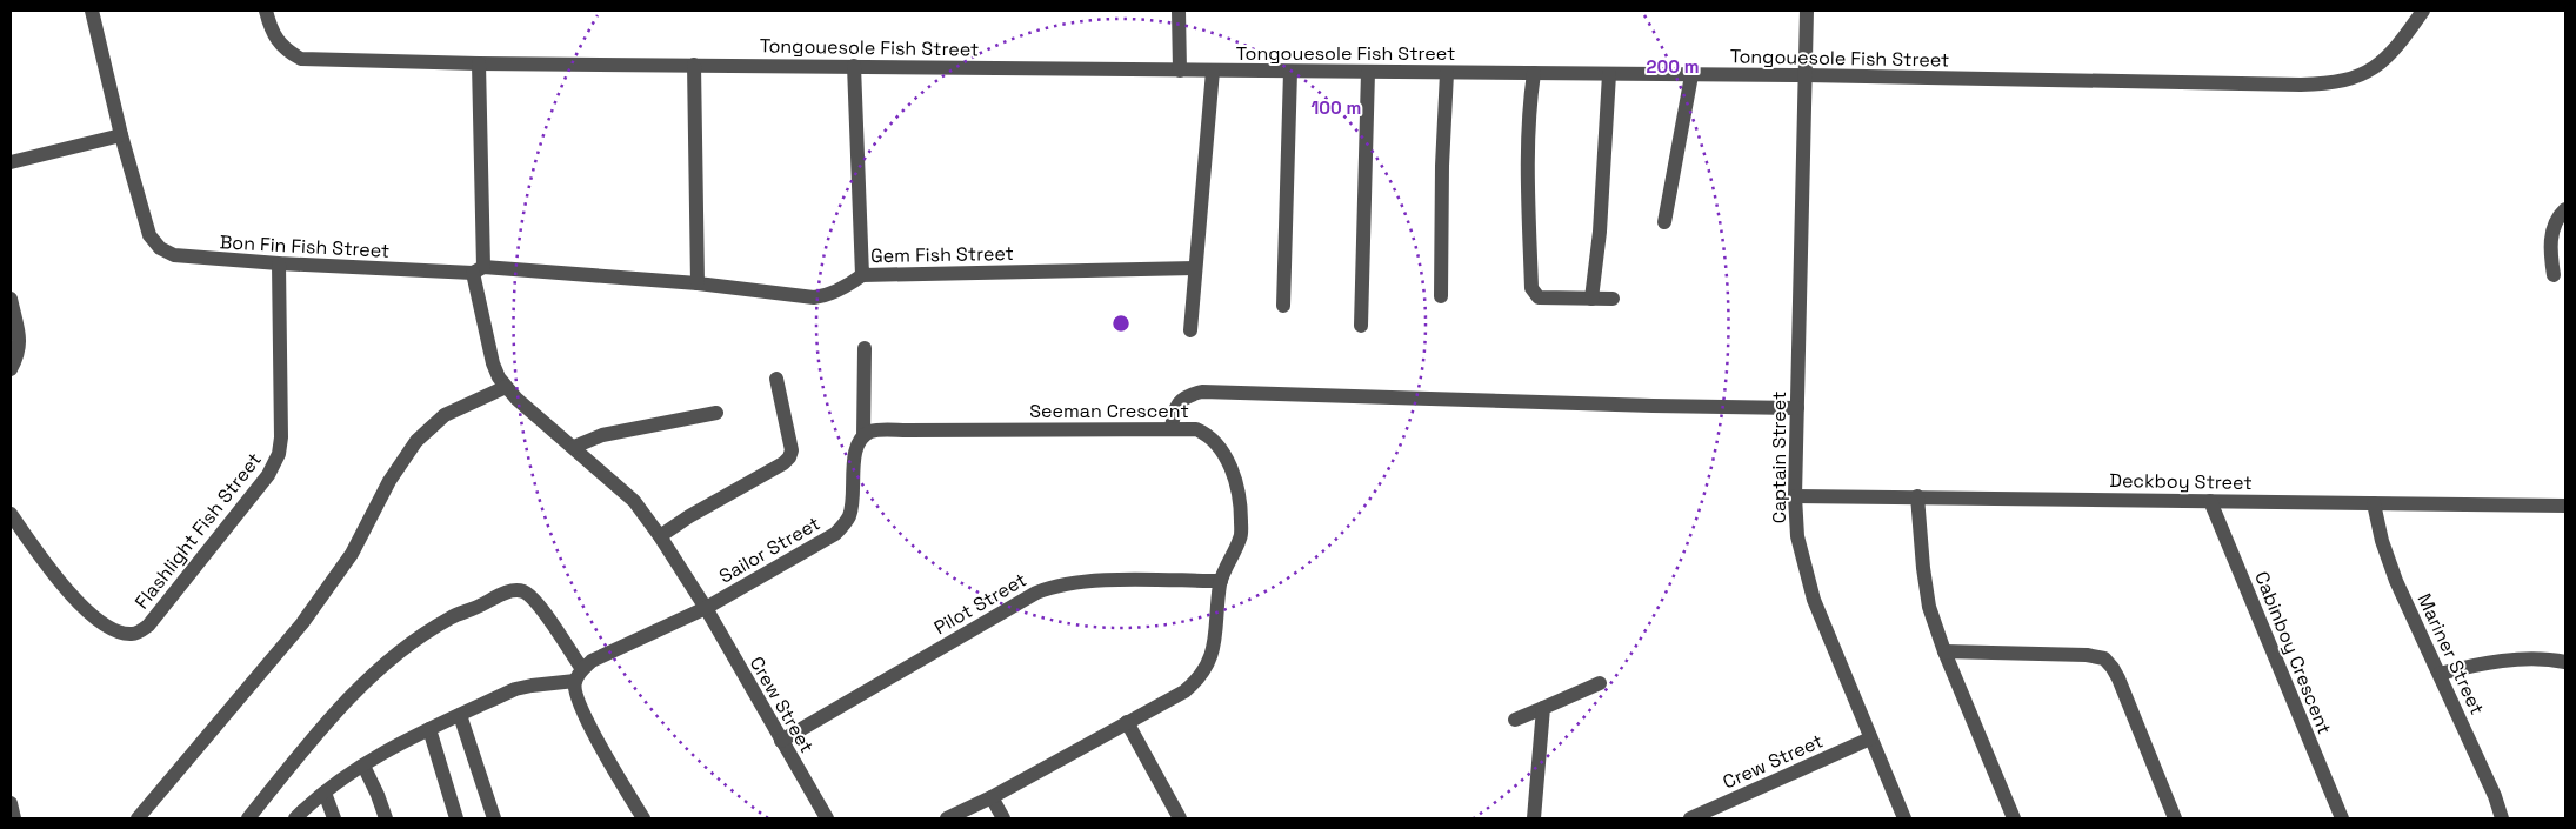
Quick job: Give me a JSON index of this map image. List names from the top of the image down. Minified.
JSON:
{"streets":{"street":["Tongouesole Fish Street","Bon Fin Fish Street","Gem Fish Street","Seeman Crescent","Captain Street","Deckboy Street","Flashlight Fish Street","Sailor Street","Pilot Street","Cabinboy Crescent","Mariner Street","Crew Street"]},"crossings":[["Tongouesole Fish Street","Gem Fish Street"],["Tongouesole Fish Street","Captain Street"],["Bon Fin Fish Street","Gem Fish Street"],["Bon Fin Fish Street","Flashlight Fish Street"],["Seeman Crescent","Sailor Street"],["Seeman Crescent","Pilot Street"],["Captain Street","Deckboy Street"],["Captain Street","Crew Street"],["Deckboy Street","Cabinboy Crescent"],["Deckboy Street","Mariner Street"],["Sailor Street","Crew Street"],["Pilot Street","Crew Street"]],"rings":["200 m","100 m"]}
